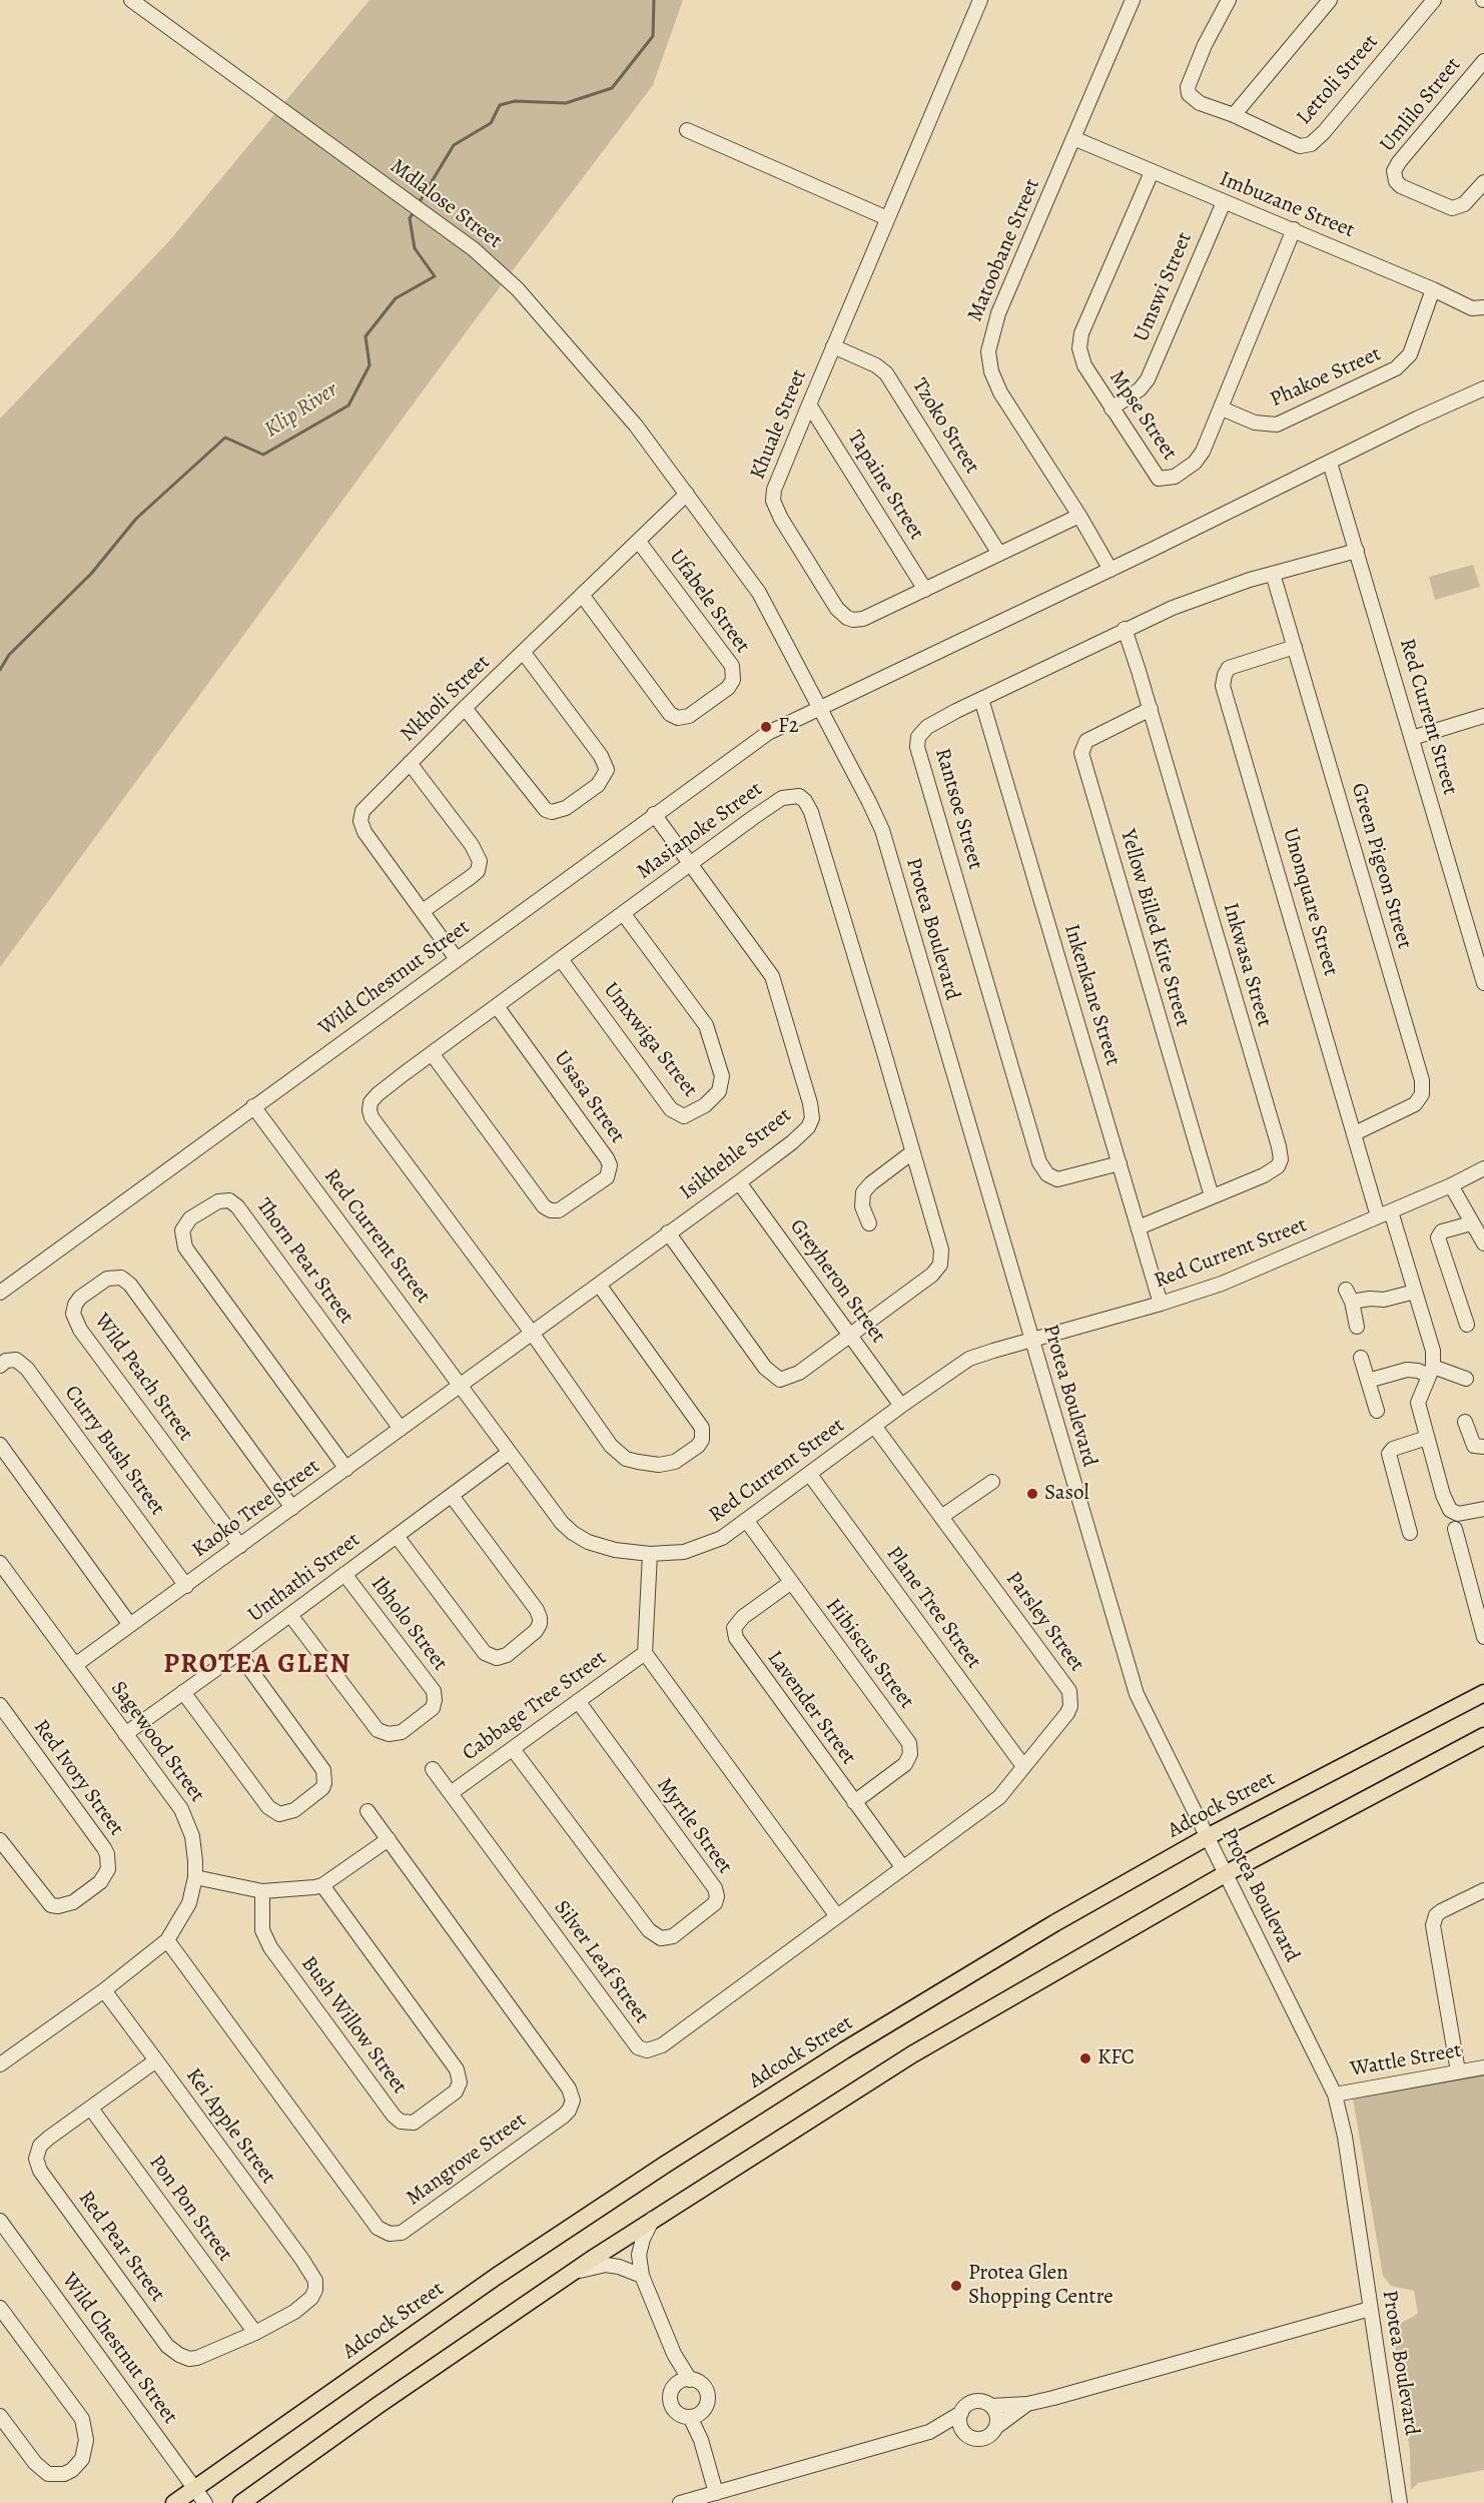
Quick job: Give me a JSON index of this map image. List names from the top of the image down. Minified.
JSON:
{"streets":{"main road":["Adcock Street"],"street":["Lettoli Street","Umlilo Street","Mdlalose Street","Imbuzane Street","Matoobane Street","Umswi Street","Phakoe Street","Mpse Street","Khuale Street","Tzoko Street","Tapaine Street","Ufabele Street","Nkholi Street","Red Current Street","Rantsoe Street","Masianoke Street","Green Pigeon Street","Unonquare Street","Yellow Billed Kite Street","Protea Boulevard","Inkwasa Street","Wild Chestnut Street","Inkenkane Street","Umxwiga Street","Usasa Street","Isikhehle Street","Thorn Pear Street","Greyheron Street","Wild Peach Street","Curry Bush Street","Kaoko Tree Street","Unthathi Street","Plane Tree Street","Parsley Street","Ibholo Street","Hibiscus Street","Cabbage Tree Street","Lavender Street","Sagewood Street","Red Ivory Street","Myrtle Street","Silver Leaf Street","Bush Willow Street","Wattle Street","Kei Apple Street","Mangrove Street","Pon Pon Street","Red Pear Street"]},"crossings":[["Mdlalose Street","Nkholi Street"],["Mdlalose Street","Protea Boulevard"],["Imbuzane Street","Matoobane Street"],["Imbuzane Street","Umswi Street"],["Imbuzane Street","Phakoe Street"],["Imbuzane Street","Mpse Street"],["Matoobane Street","Khuale Street"],["Matoobane Street","Wild Chestnut Street"],["Umswi Street","Mpse Street"],["Phakoe Street","Mpse Street"],["Khuale Street","Tzoko Street"],["Khuale Street","Tapaine Street"],["Ufabele Street","Nkholi Street"],["Nkholi Street","Protea Boulevard"],["Nkholi Street","Wild Chestnut Street"],["Red Current Street","Rantsoe Street"],["Red Current Street","Unonquare Street"],["Red Current Street","Protea Boulevard"],["Red Current Street","Wild Chestnut Street"],["Red Current Street","Inkenkane Street"],["Red Current Street","Isikhehle Street"],["Red Current Street","Greyheron Street"],["Red Current Street","Kaoko Tree Street"],["Red Current Street","Unthathi Street"],["Red Current Street","Plane Tree Street"],["Red Current Street","Parsley Street"],["Red Current Street","Hibiscus Street"],["Rantsoe Street","Green Pigeon Street"],["Rantsoe Street","Inkwasa Street"],["Rantsoe Street","Inkenkane Street"],["Masianoke Street","Umxwiga Street"],["Masianoke Street","Usasa Street"],["Masianoke Street","Isikhehle Street"],["Masianoke Street","Greyheron Street"],["Green Pigeon Street","Unonquare Street"],["Yellow Billed Kite Street","Inkwasa Street"],["Protea Boulevard","Wild Chestnut Street"],["Protea Boulevard","Adcock Street"],["Protea Boulevard","Wattle Street"],["Inkwasa Street","Inkenkane Street"],["Wild Chestnut Street","Isikhehle Street"],["Wild Chestnut Street","Adcock Street"],["Isikhehle Street","Greyheron Street"],["Isikhehle Street","Kaoko Tree Street"],["Thorn Pear Street","Kaoko Tree Street"],["Wild Peach Street","Kaoko Tree Street"],["Curry Bush Street","Kaoko Tree Street"],["Kaoko Tree Street","Sagewood Street"],["Unthathi Street","Ibholo Street"],["Unthathi Street","Sagewood Street"],["Plane Tree Street","Parsley Street"],["Parsley Street","Lavender Street"],["Parsley Street","Silver Leaf Street"],["Hibiscus Street","Lavender Street"],["Cabbage Tree Street","Myrtle Street"],["Cabbage Tree Street","Silver Leaf Street"],["Sagewood Street","Kei Apple Street"],["Sagewood Street","Mangrove Street"],["Kei Apple Street","Red Pear Street"],["Pon Pon Street","Red Pear Street"]],"districts":["PROTEA GLEN"],"water":["Klip River"],"places":["F2","Sasol","KFC","Protea Glen Shopping Centre"]}
